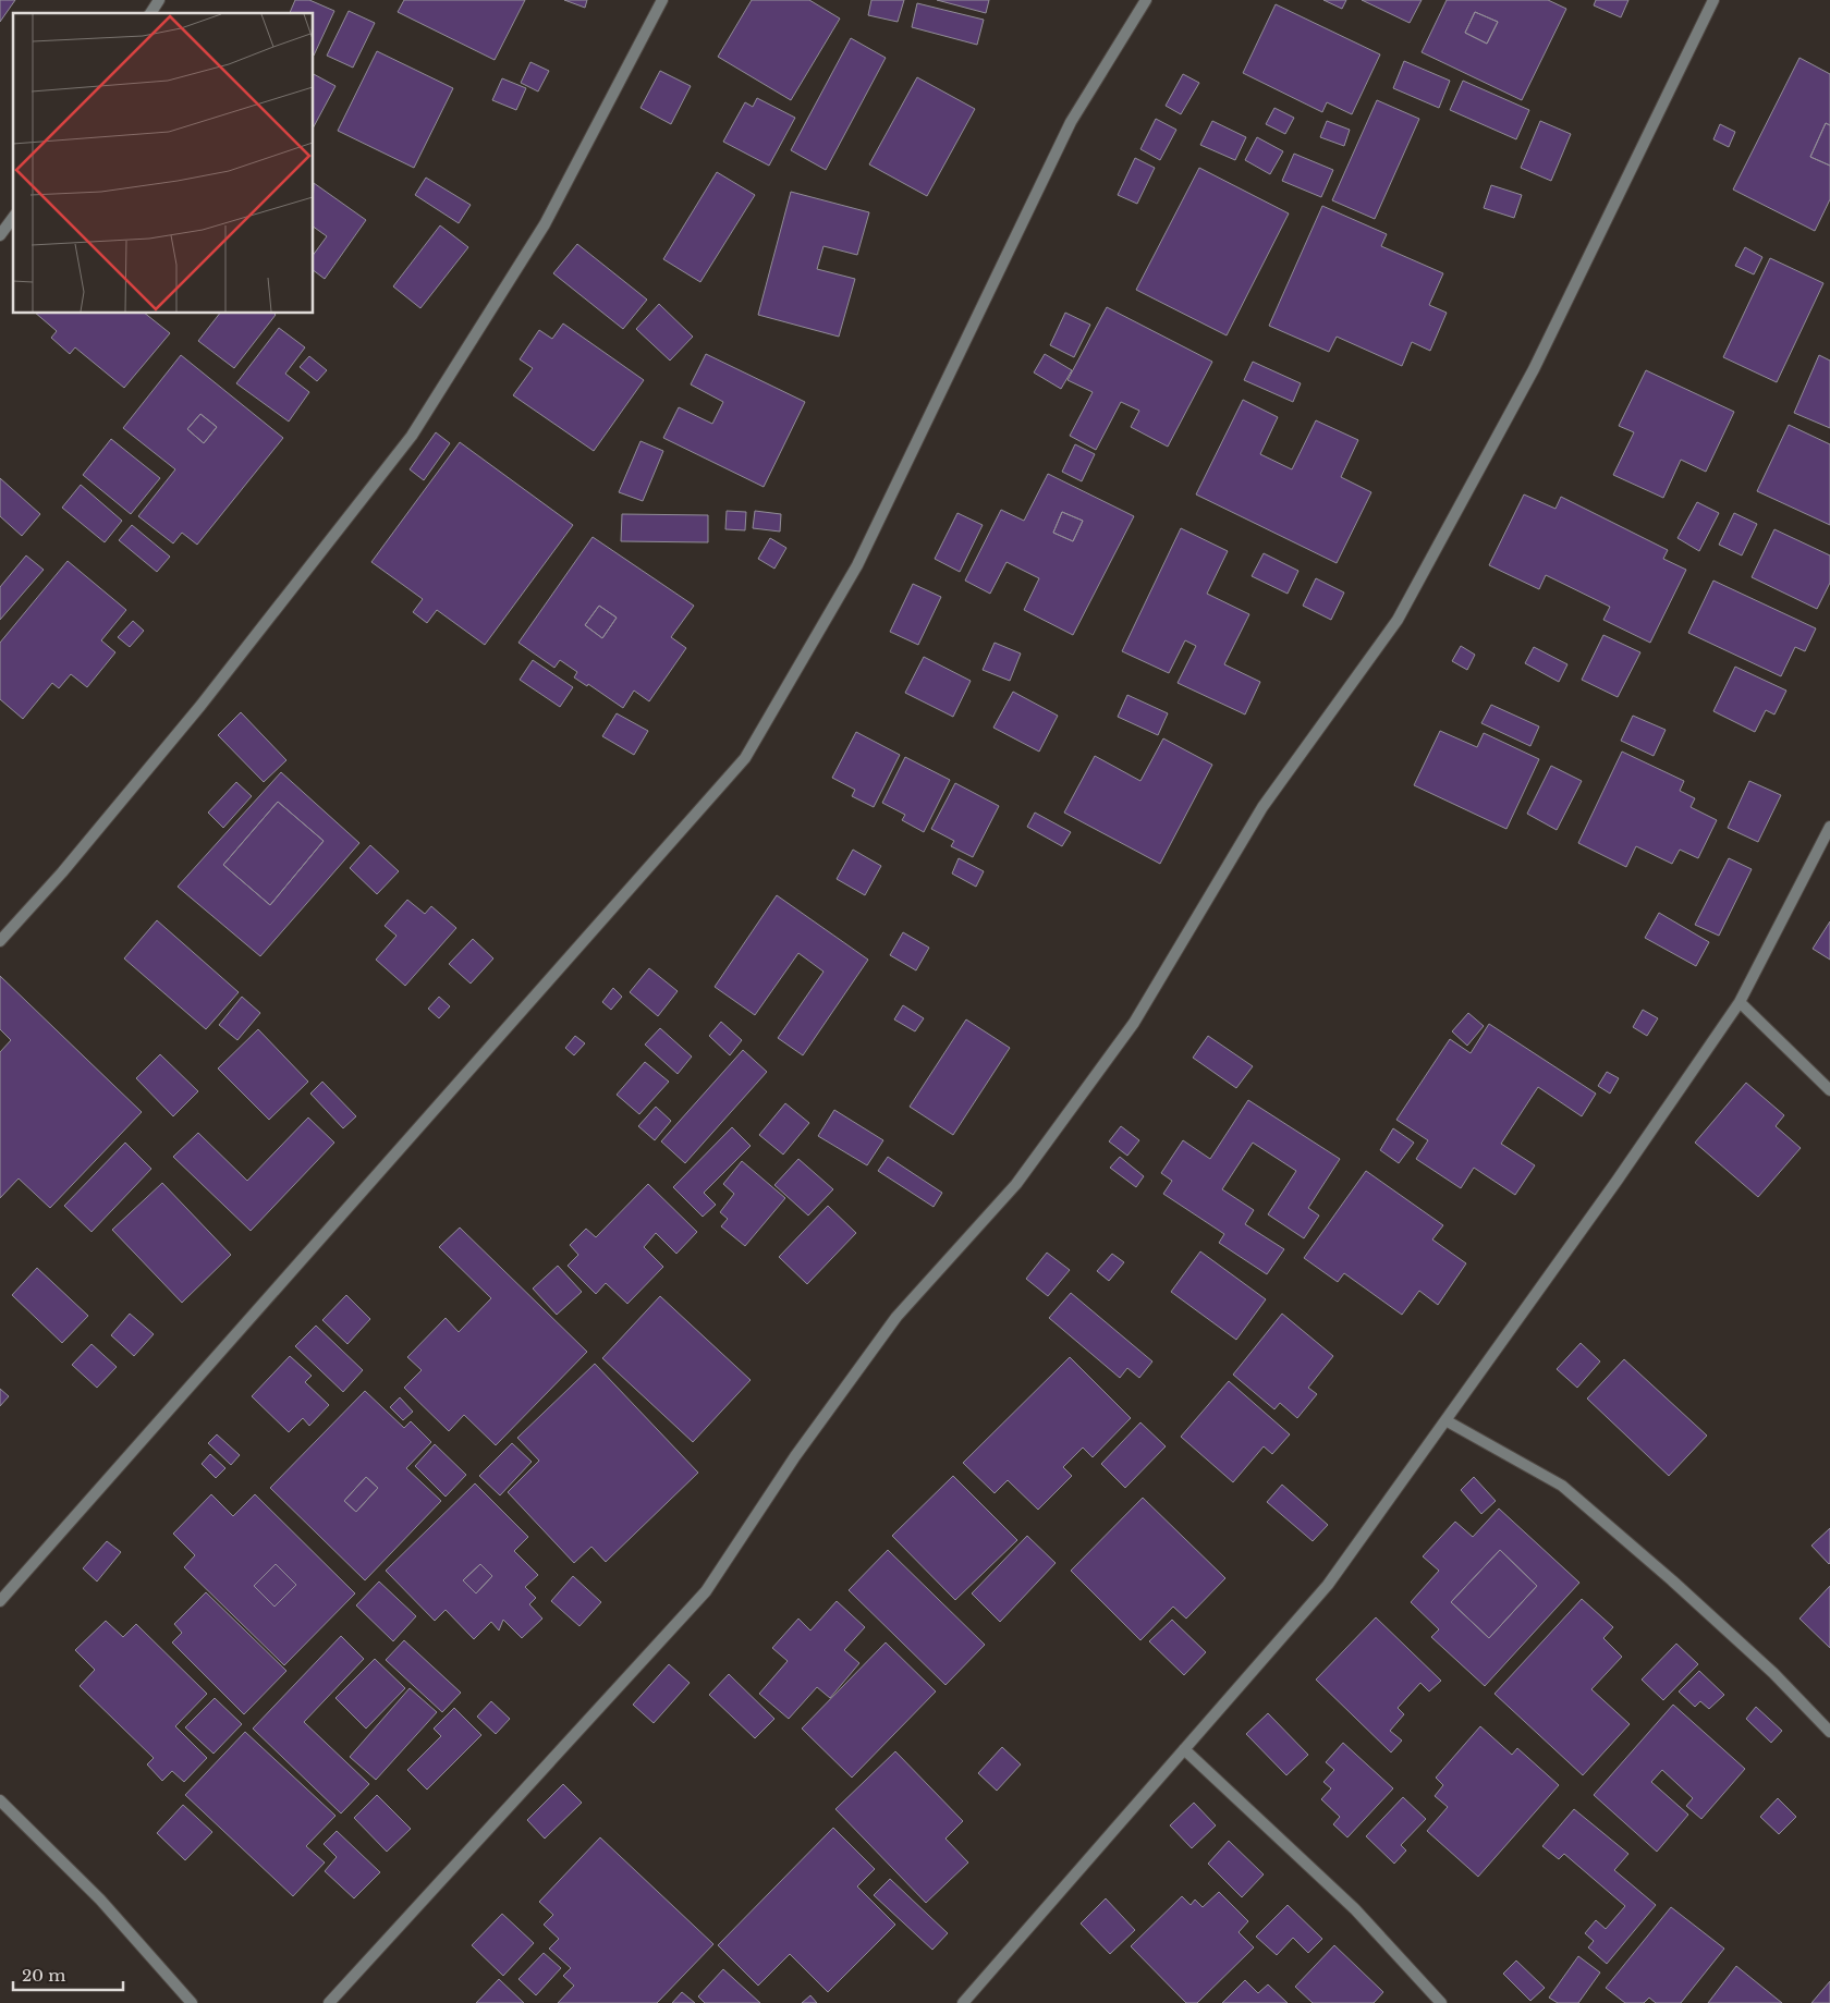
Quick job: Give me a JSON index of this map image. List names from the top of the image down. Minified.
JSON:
{"scale_bar":"20 m"}
